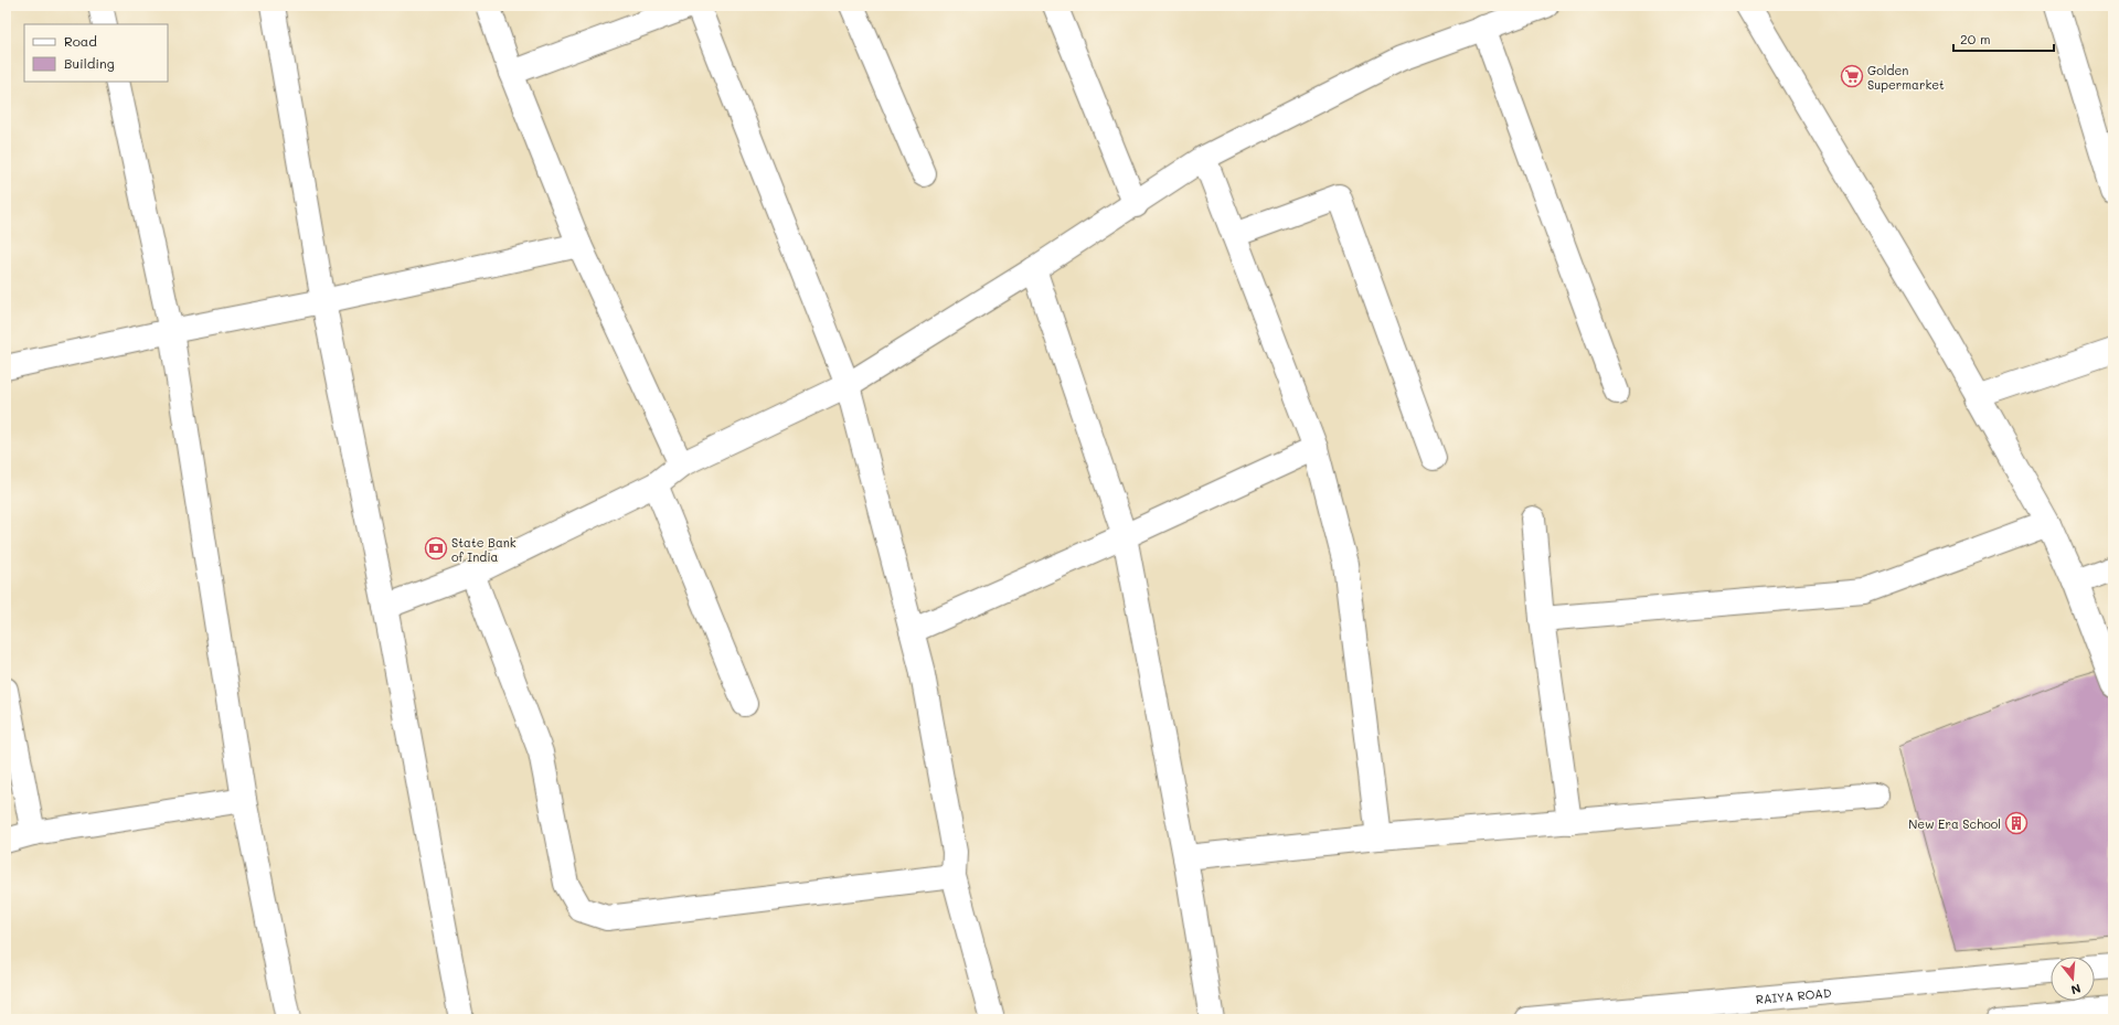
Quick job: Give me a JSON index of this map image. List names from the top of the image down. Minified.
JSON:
{"streets":{"street":["RAIYA ROAD"]},"places":{"supermarket":["Golden Supermarket"],"bank":["State Bank of India"],"building":["New Era School"]},"legend":["Road","Building"],"scale_bar":"20 m","north":"bottom"}
